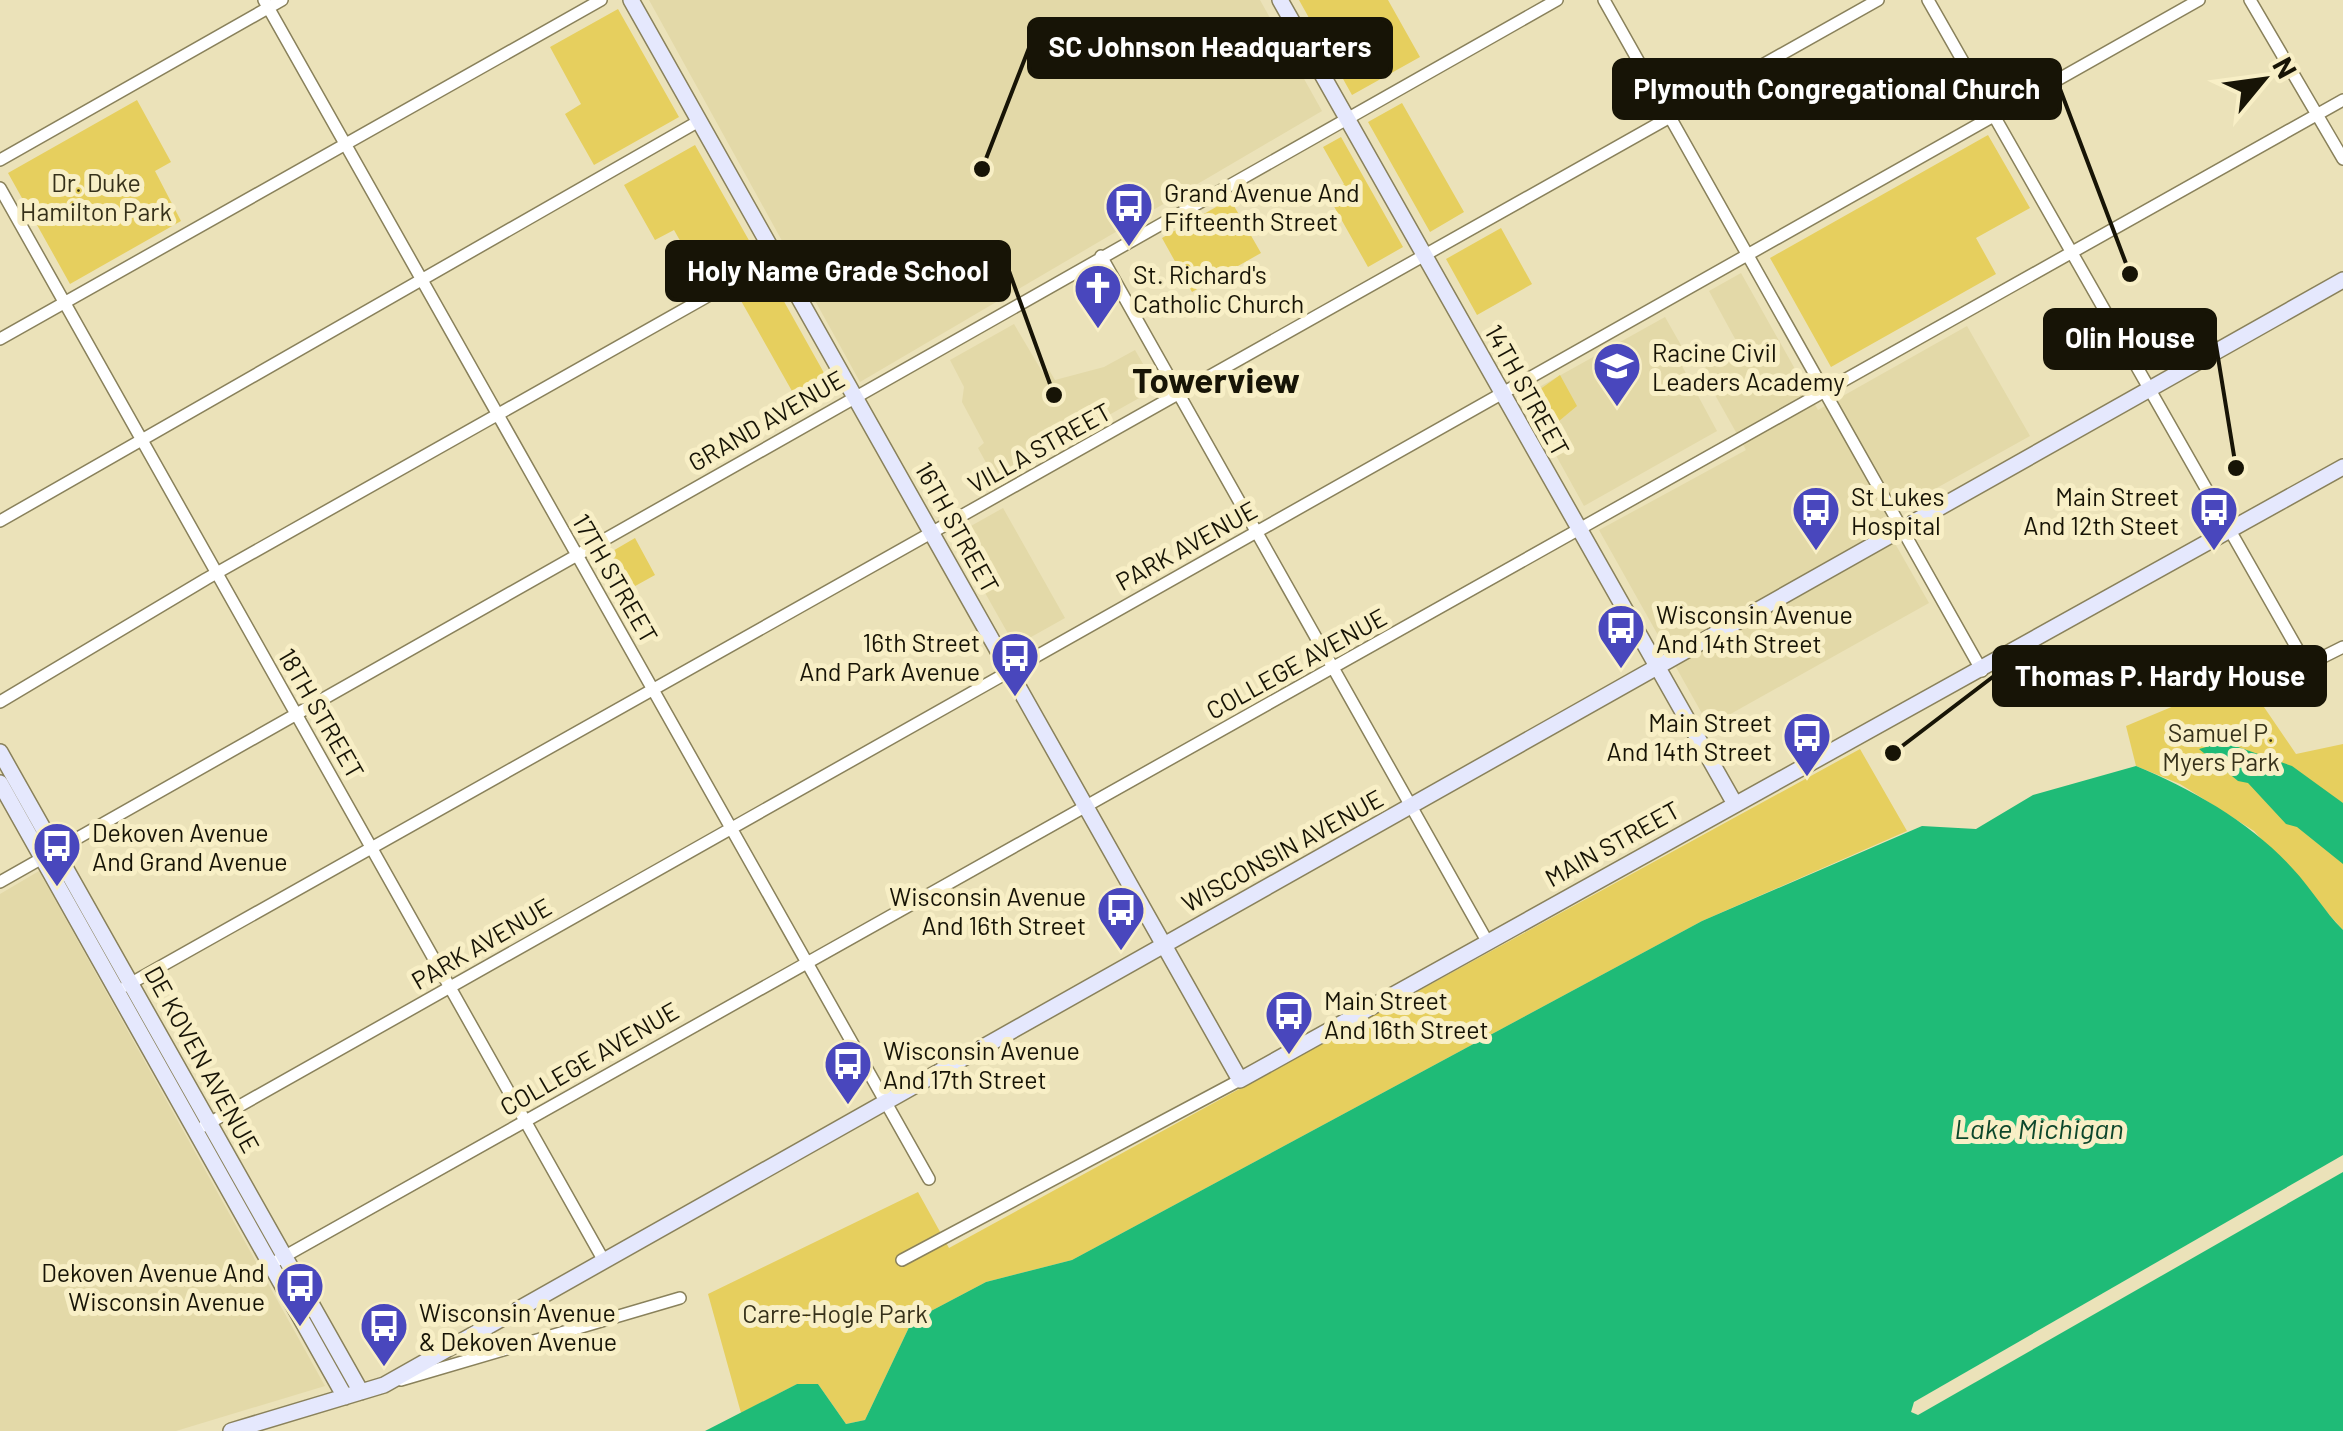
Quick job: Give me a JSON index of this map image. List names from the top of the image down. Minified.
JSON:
{"streets":{"street":["14TH STREET","GRAND AVENUE","VILLA STREET","16TH STREET","PARK AVENUE","17TH STREET","COLLEGE AVENUE","18TH STREET","MAIN STREET","WISCONSIN AVENUE","DE KOVEN AVENUE"]},"crossings":[["14TH STREET","GRAND AVENUE"],["14TH STREET","VILLA STREET"],["14TH STREET","PARK AVENUE"],["14TH STREET","COLLEGE AVENUE"],["14TH STREET","MAIN STREET"],["14TH STREET","WISCONSIN AVENUE"],["GRAND AVENUE","16TH STREET"],["GRAND AVENUE","17TH STREET"],["GRAND AVENUE","18TH STREET"],["GRAND AVENUE","DE KOVEN AVENUE"],["VILLA STREET","16TH STREET"],["VILLA STREET","17TH STREET"],["VILLA STREET","18TH STREET"],["VILLA STREET","DE KOVEN AVENUE"],["16TH STREET","PARK AVENUE"],["16TH STREET","COLLEGE AVENUE"],["16TH STREET","MAIN STREET"],["16TH STREET","WISCONSIN AVENUE"],["PARK AVENUE","17TH STREET"],["PARK AVENUE","18TH STREET"],["PARK AVENUE","DE KOVEN AVENUE"],["17TH STREET","COLLEGE AVENUE"],["17TH STREET","WISCONSIN AVENUE"],["COLLEGE AVENUE","18TH STREET"],["COLLEGE AVENUE","DE KOVEN AVENUE"],["18TH STREET","WISCONSIN AVENUE"],["WISCONSIN AVENUE","DE KOVEN AVENUE"]],"districts":["Towerview"],"water":["Lake Michigan"],"parks":["Dr. Duke Hamilton Park","Samuel P. Myers Park","Carre-Hogle Park"],"places":{"other":["SC Johnson Headquarters","Plymouth Congregational Church","Holy Name Grade School","Olin House","Thomas P. Hardy House"],"bus stop":["Grand Avenue And Fifteenth Street","St Lukes Hospital","Main Street And 12th Steet","Wisconsin Avenue And 14th Street","16th Street And Park Avenue","Main Street And 14th Street","Dekoven Avenue And Grand Avenue","Wisconsin Avenue And 16th Street","Main Street And 16th Street","Wisconsin Avenue And 17th Street","Dekoven Avenue And Wisconsin Avenue","Wisconsin Avenue & Dekoven Avenue"],"church":["St. Richard's Catholic Church"],"school or university":["Racine Civil Leaders Academy"]},"north":"top right"}
